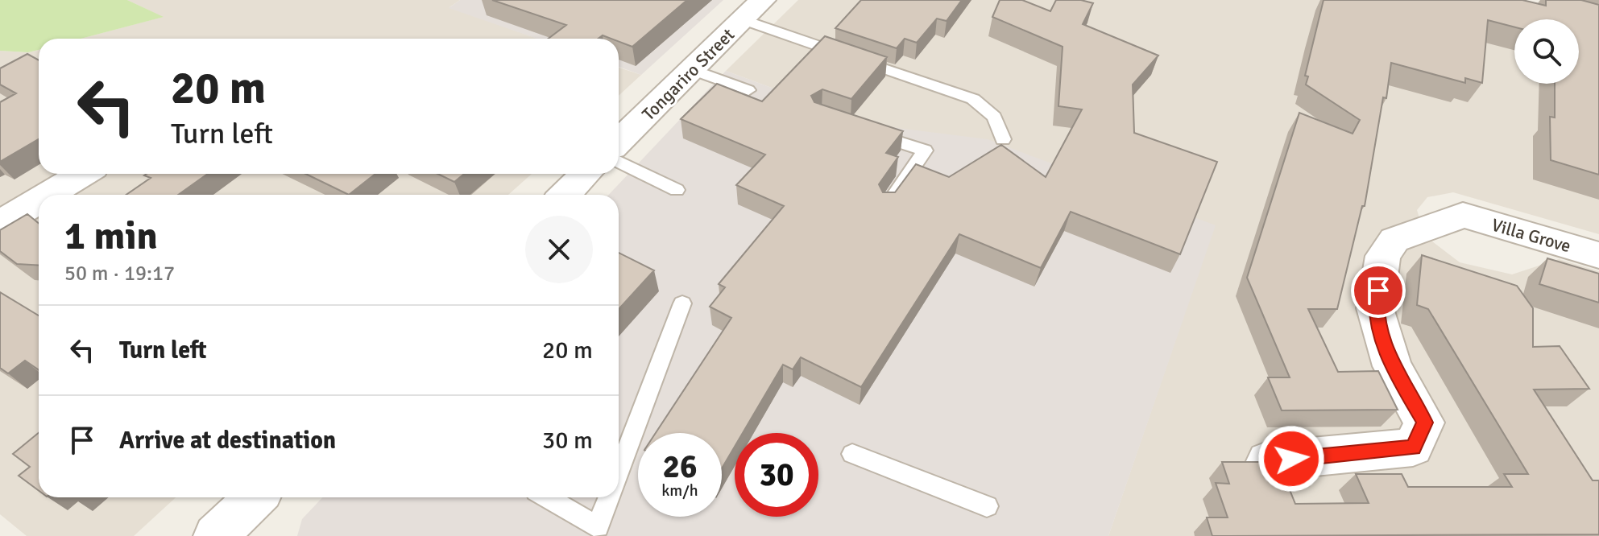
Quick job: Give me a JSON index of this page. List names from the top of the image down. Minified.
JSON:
{"streets":{"street":["Tongariro Street","Villa Grove"]},"page":{"turn":["20 m","Turn left"],"heading":["1 min","50 m · 19:17"],"list":[{"name":"Turn left","value":"20 m"},{"name":"Arrive at destination","value":"30 m"}],"speed":"26 km/h","limit":"30"}}
